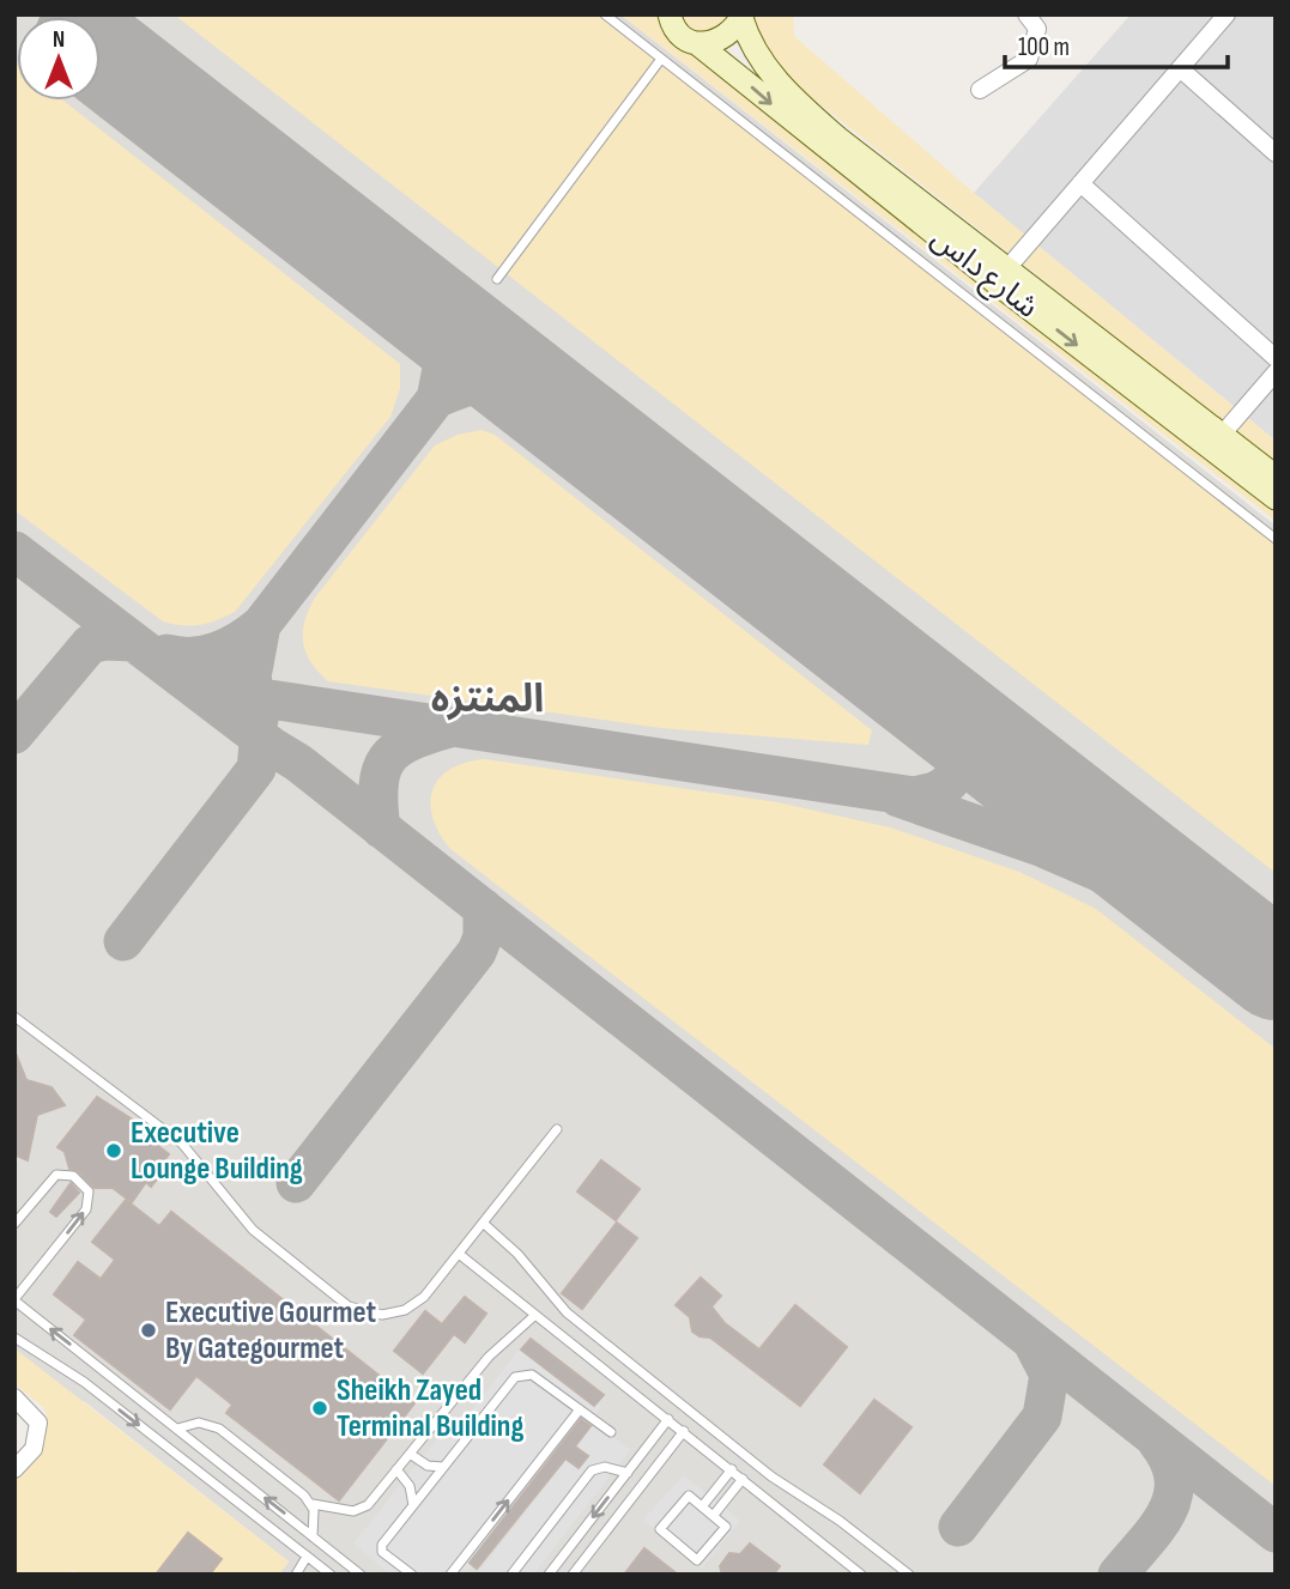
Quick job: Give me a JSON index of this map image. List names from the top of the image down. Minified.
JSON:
{"streets":{"street":["شارع داس"]},"districts":["المنتزه"],"places":["Executive Lounge Building","Executive Gourmet By Gategourmet","Sheikh Zayed Terminal Building"],"scale_bar":"100 m","north":"top"}
